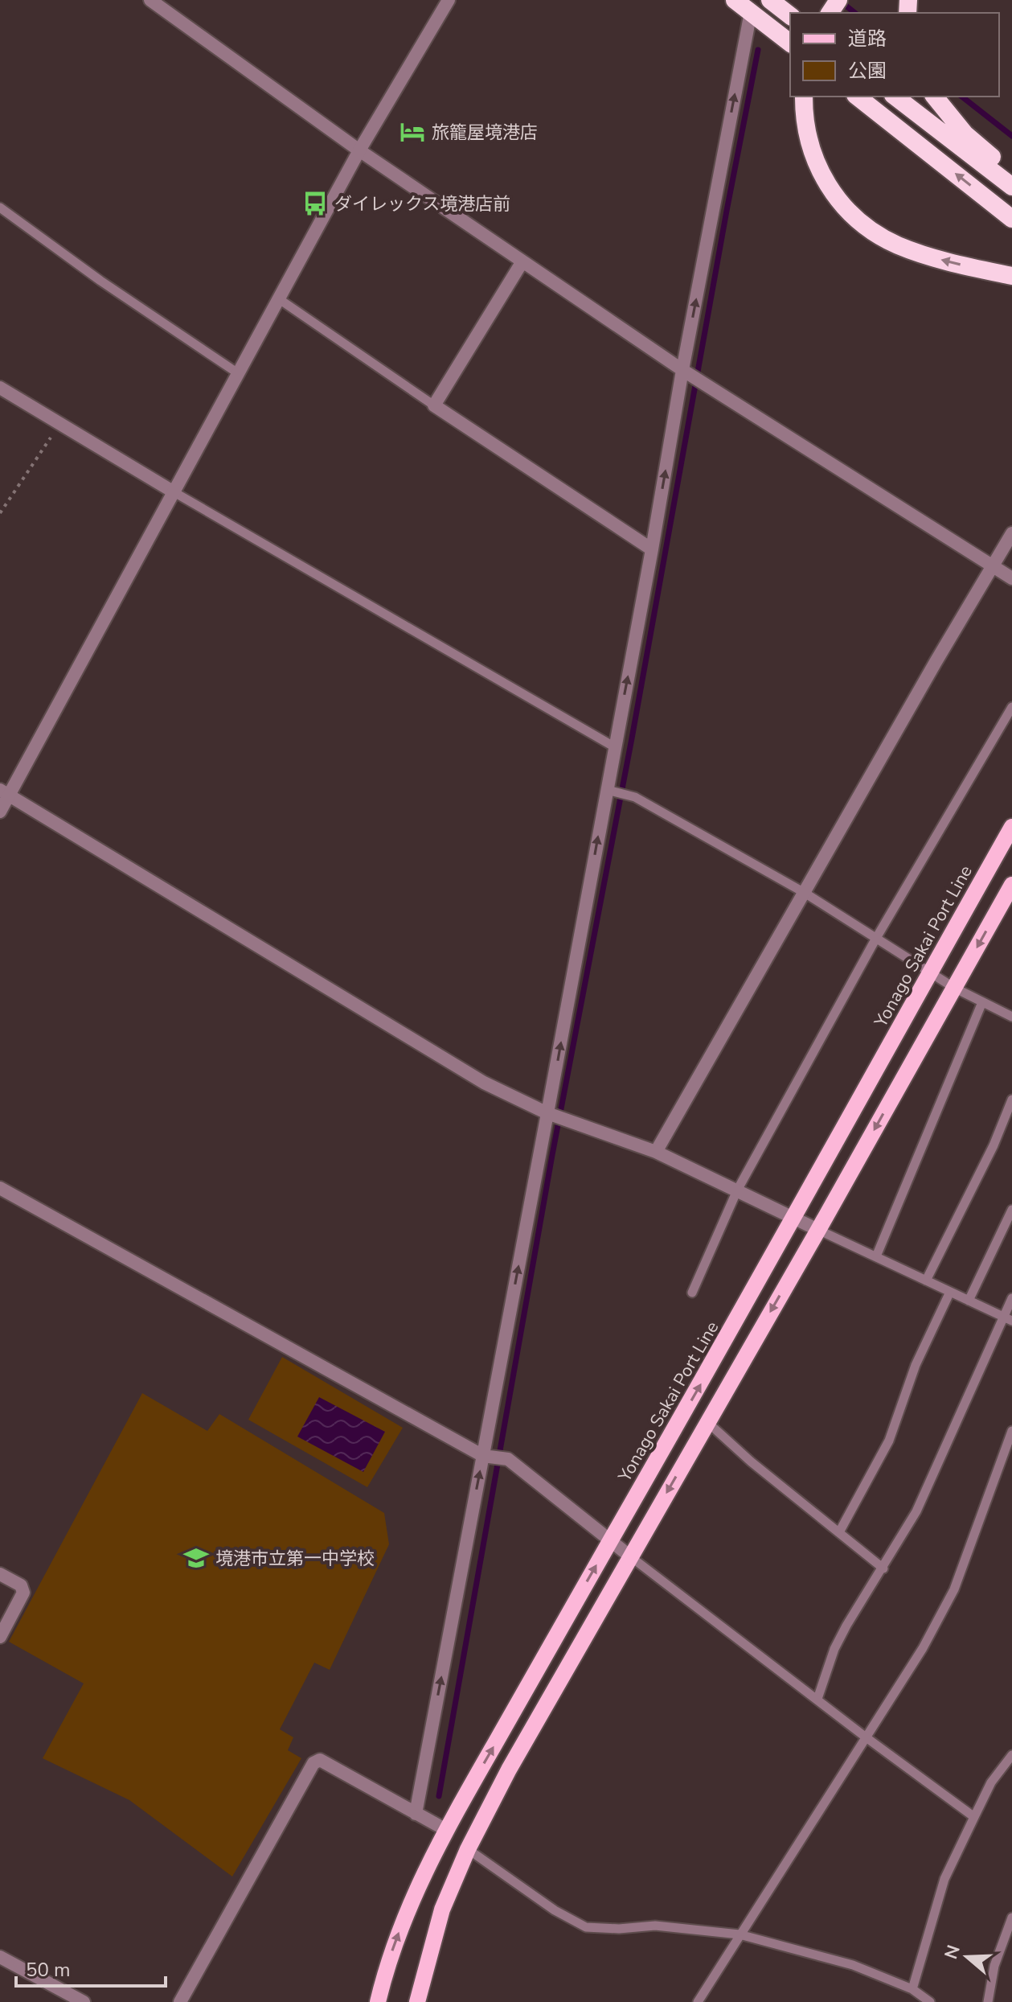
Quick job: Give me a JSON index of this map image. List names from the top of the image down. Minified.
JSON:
{"streets":{"main road":["Yonago Sakai Port Line"]},"places":{"hotel":["旅籠屋境港店"],"bus stop":["ダイレックス境港店前"],"school or university":["境港市立第一中学校"]},"legend":["道路","公園"],"scale_bar":"50 m","north":"left"}
